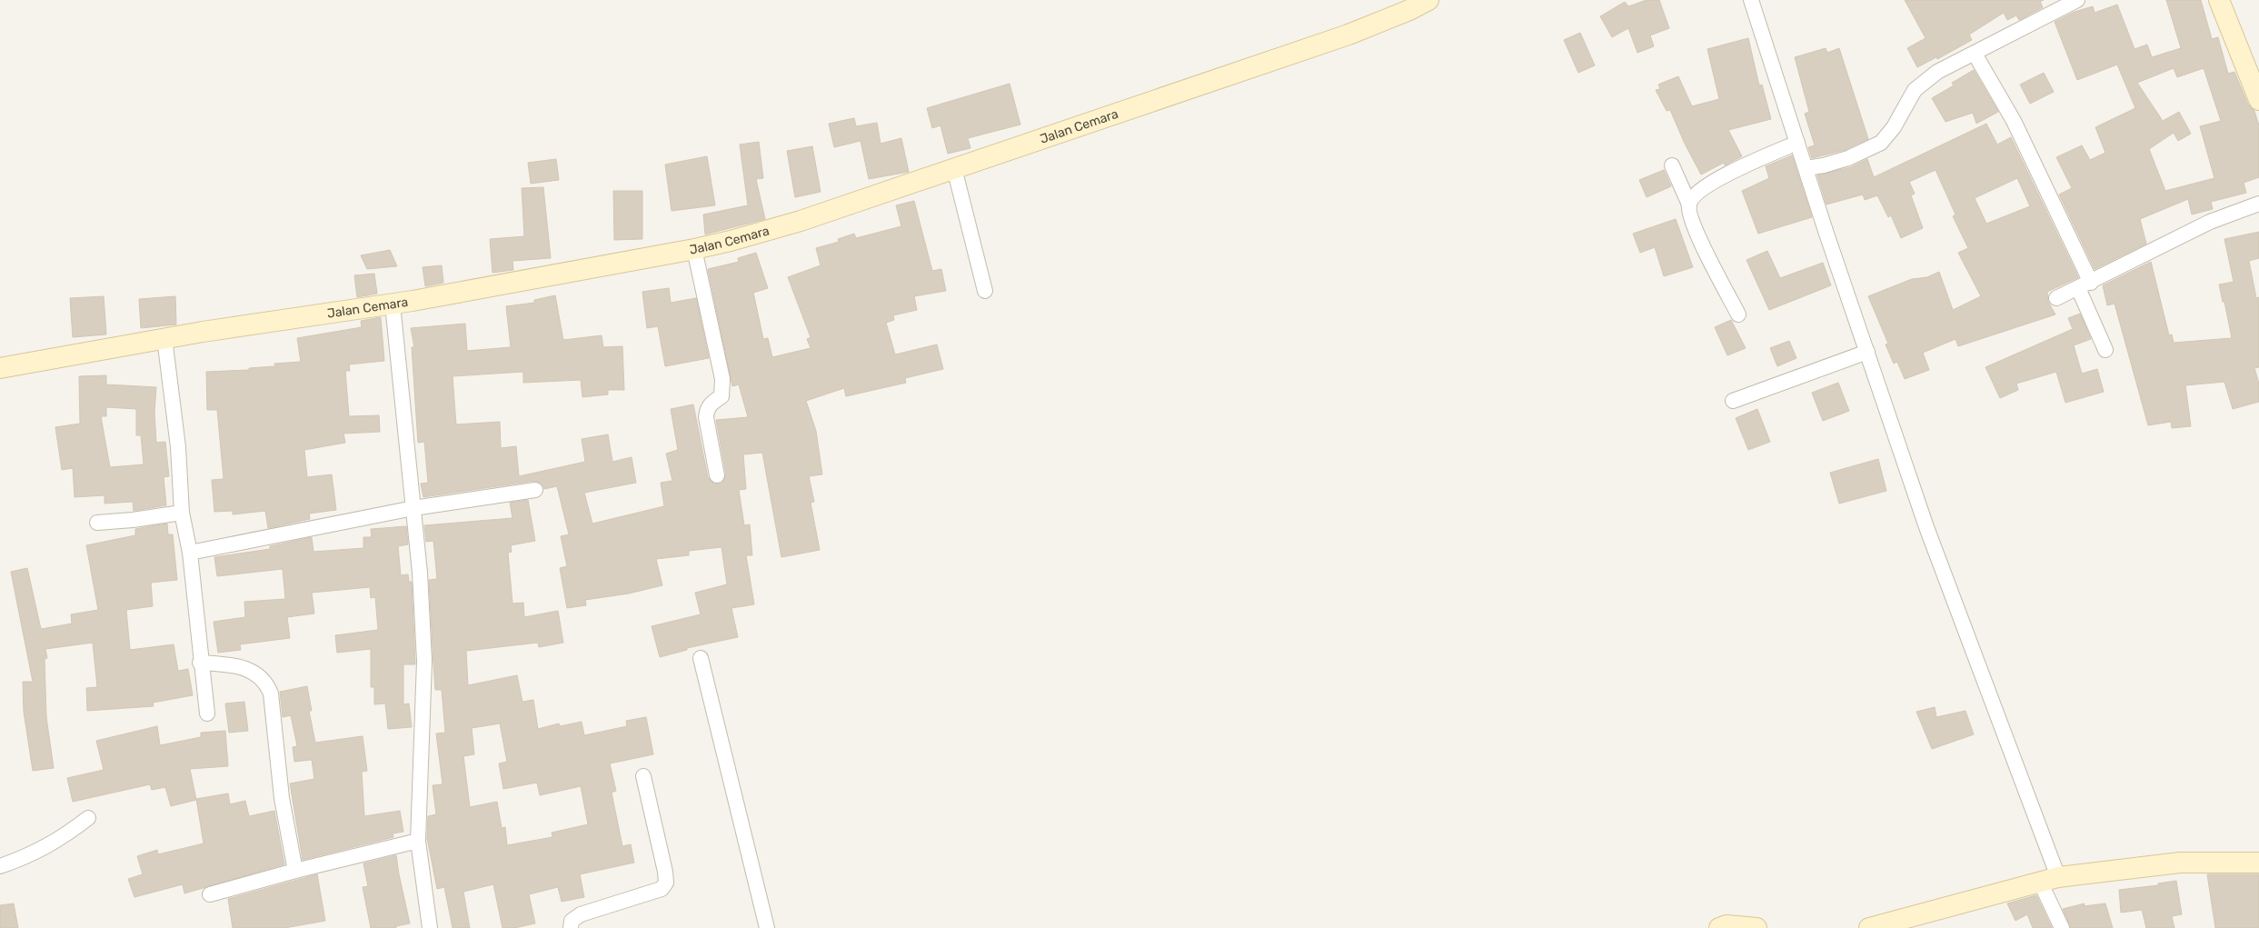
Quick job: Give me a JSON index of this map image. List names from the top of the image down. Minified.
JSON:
{"streets":{"street":["Jalan Cemara"]}}
